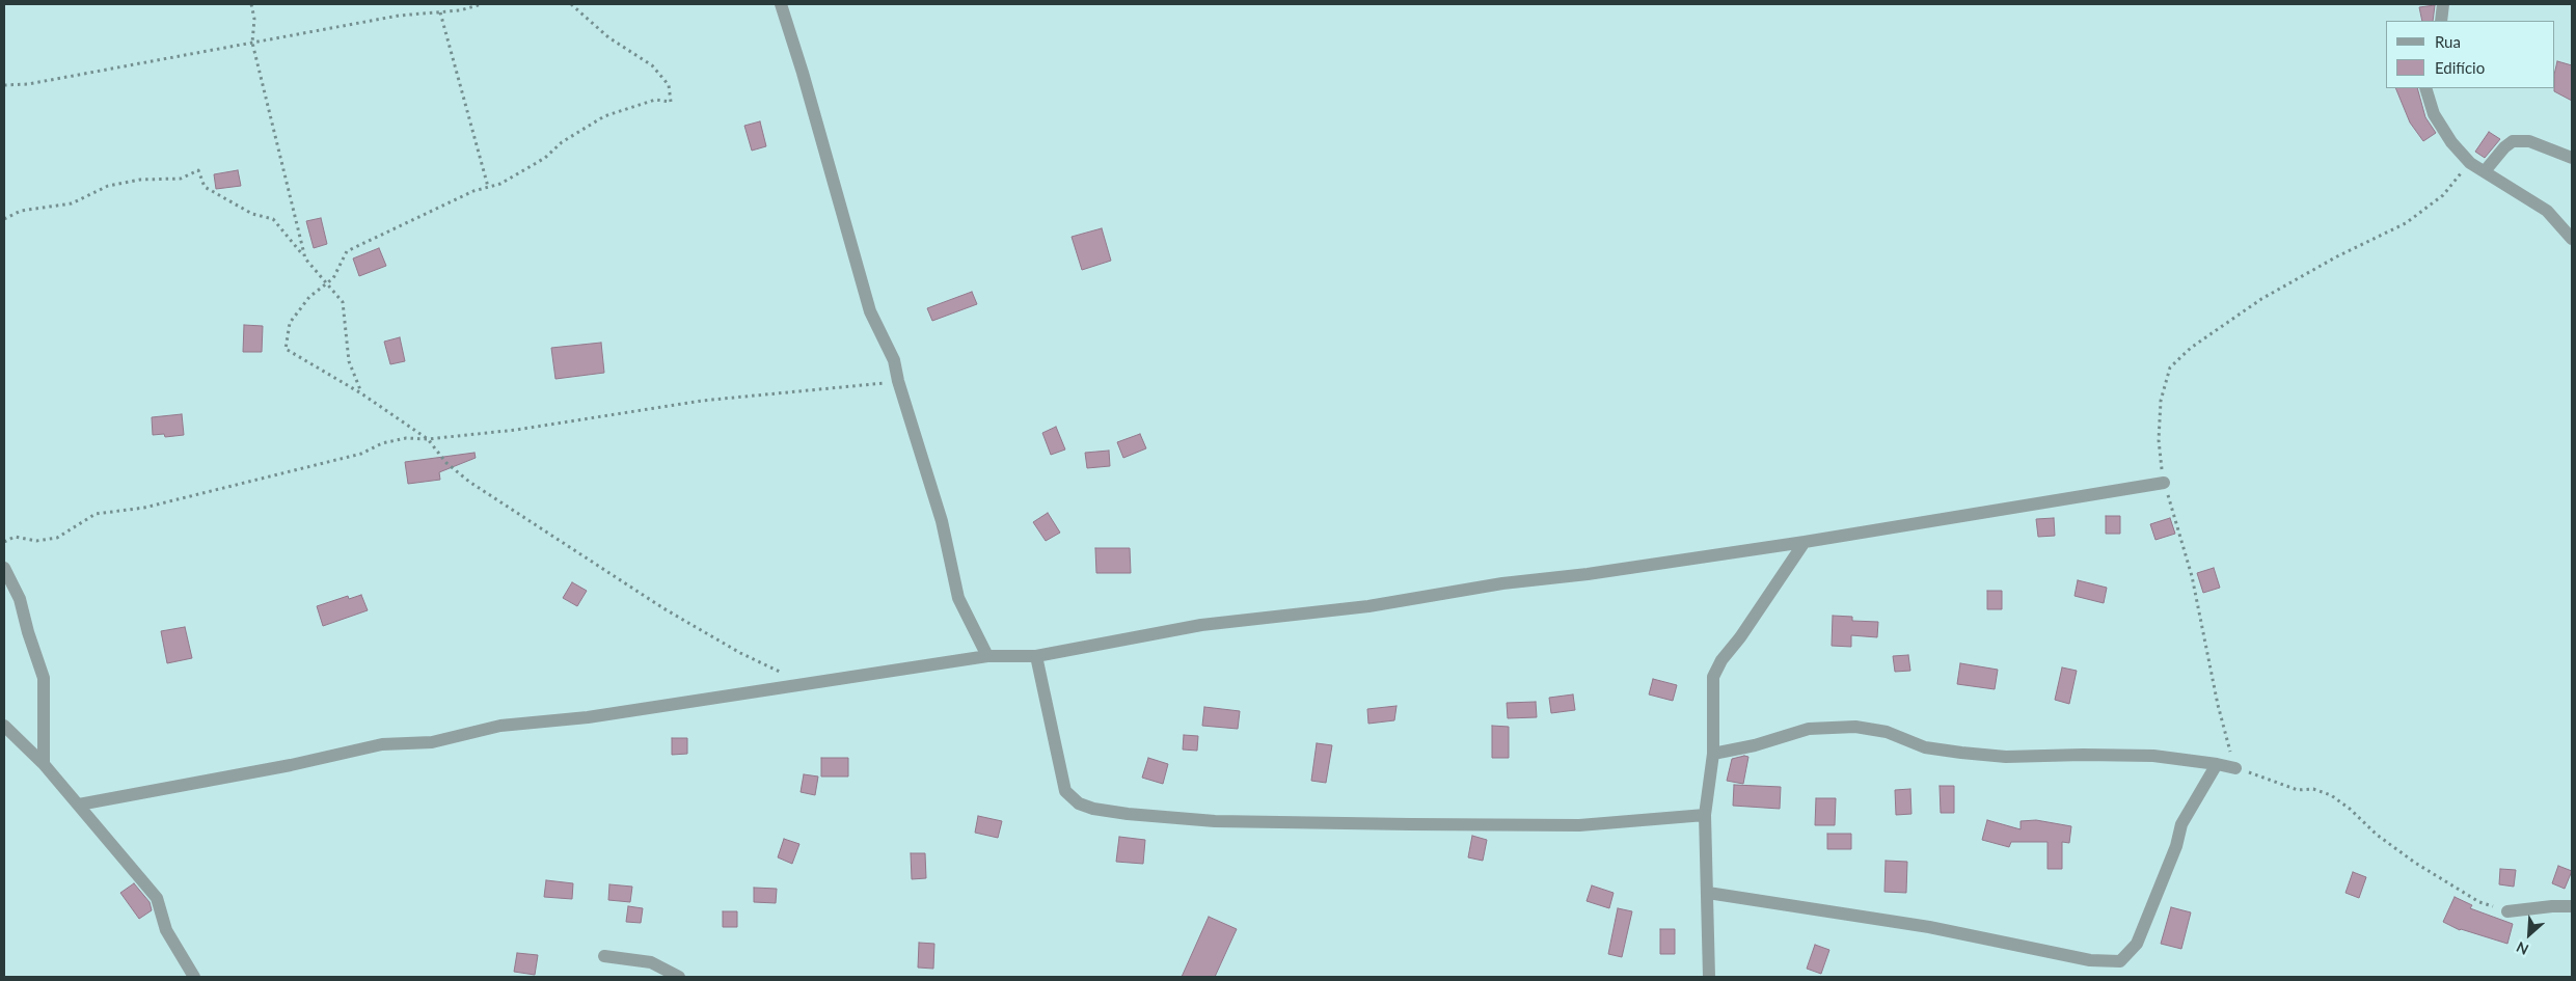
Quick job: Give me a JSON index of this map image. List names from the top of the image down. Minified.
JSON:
{"legend":["Rua","Edifício"],"north":"bottom left"}
